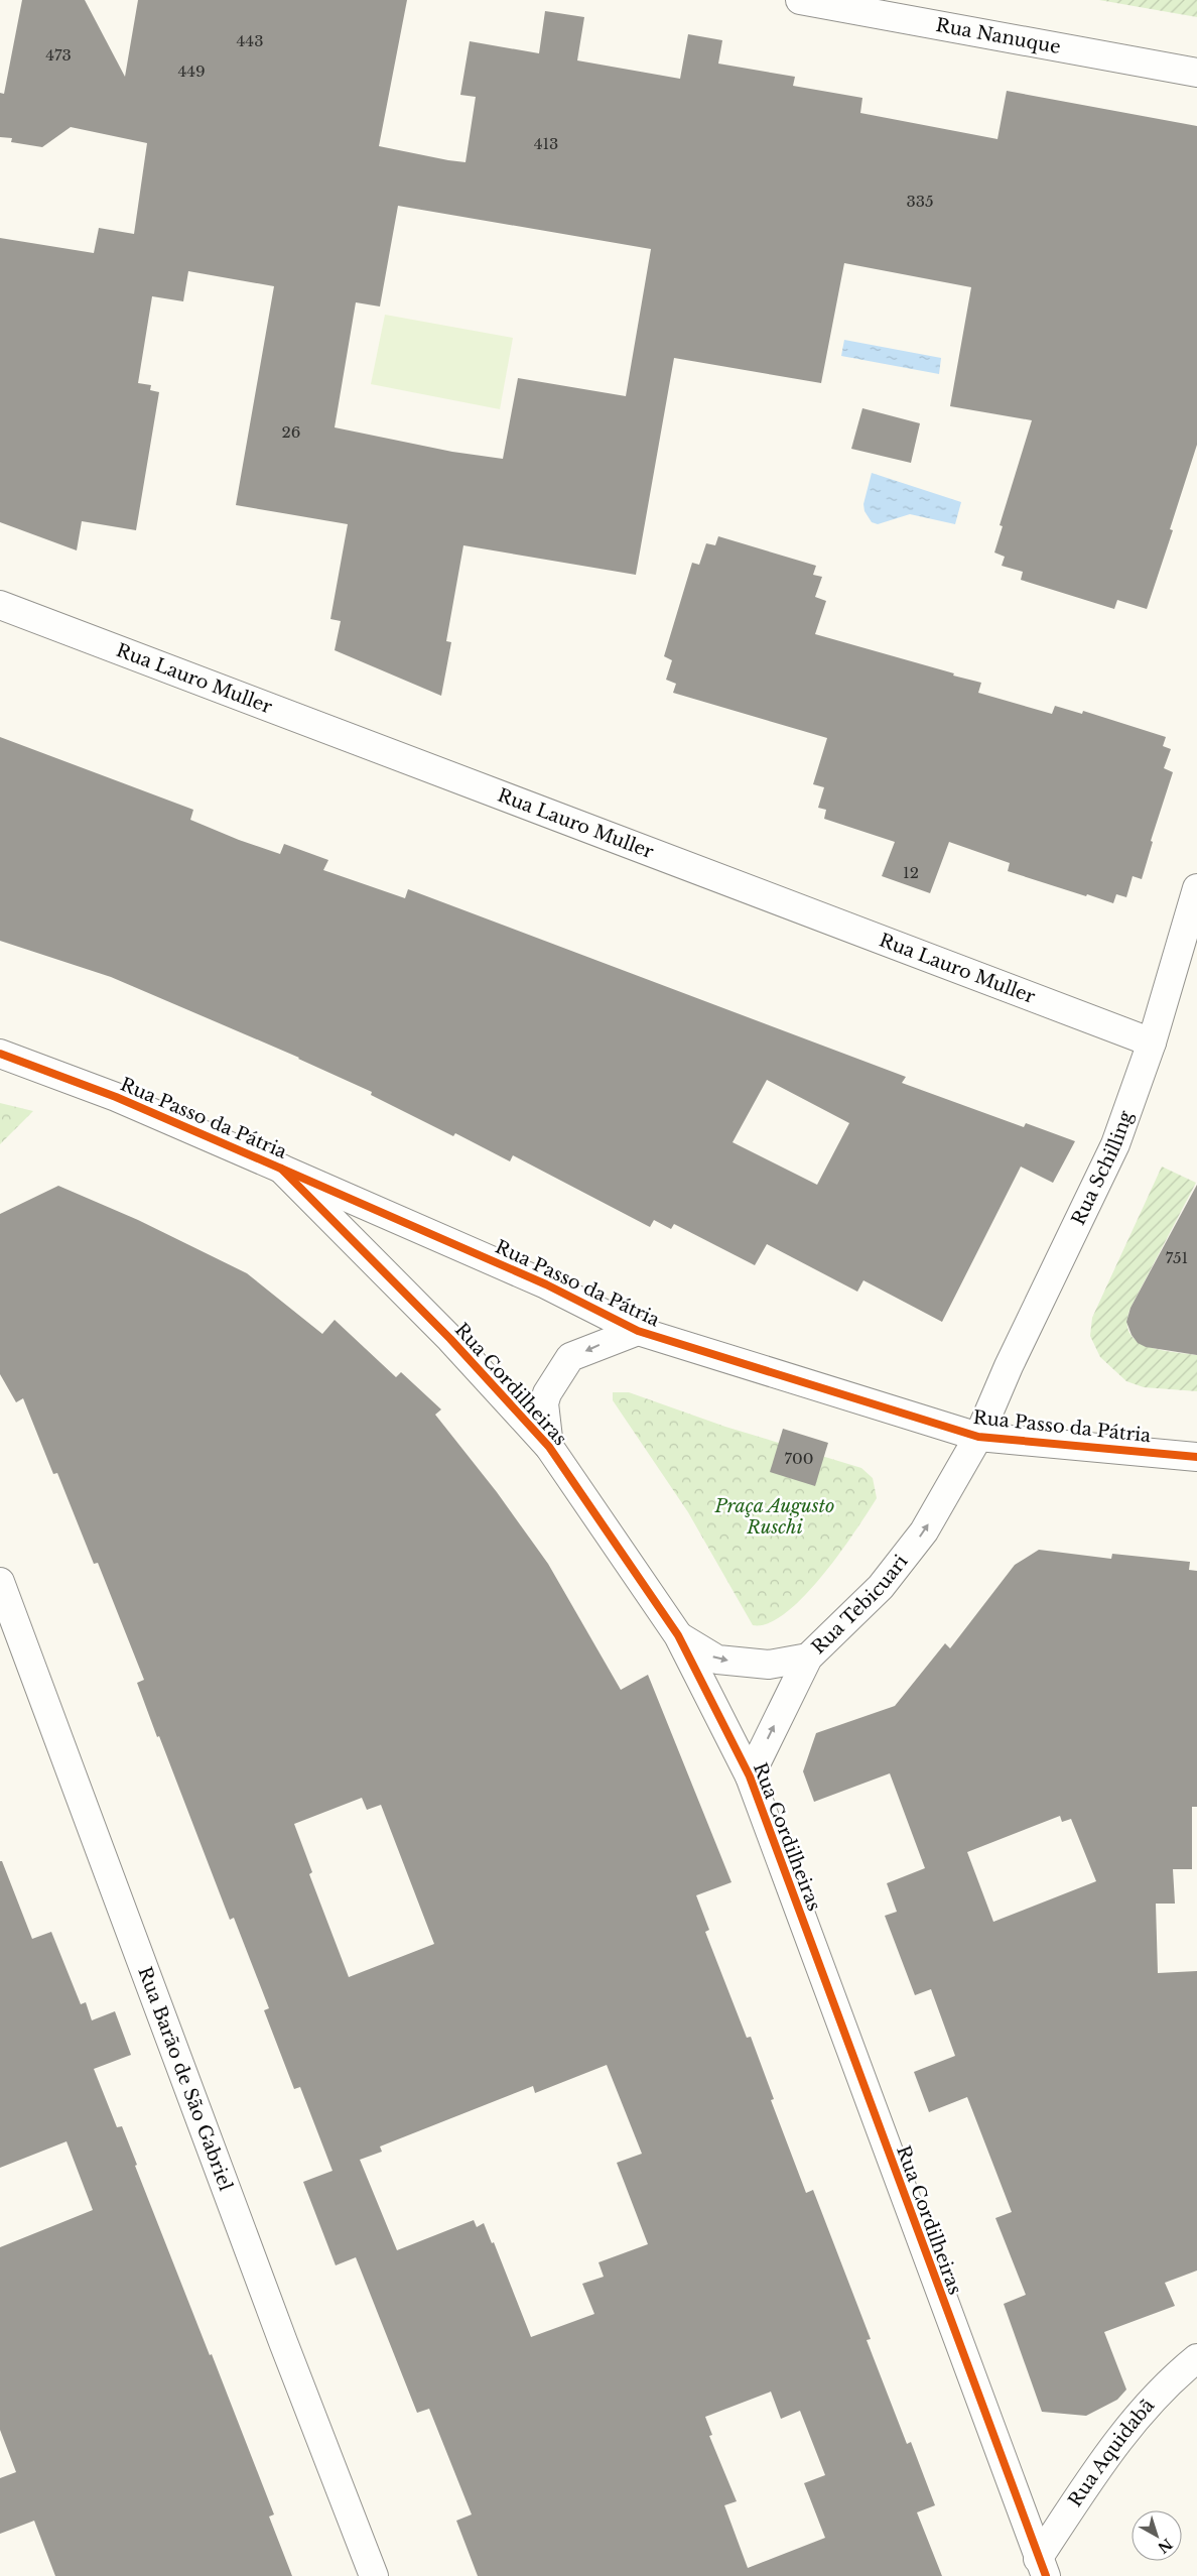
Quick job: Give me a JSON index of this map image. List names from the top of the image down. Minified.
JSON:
{"streets":{"street":["Rua Nanuque","Rua Lauro Muller","Rua Passo da Pátria","Rua Schilling","Rua Cordilheiras","Rua Tebicuari","Rua Barão de São Gabriel","Rua Aquidabã"]},"crossings":[["Rua Lauro Muller","Rua Schilling"],["Rua Passo da Pátria","Rua Schilling"],["Rua Passo da Pátria","Rua Cordilheiras"],["Rua Passo da Pátria","Rua Tebicuari"],["Rua Schilling","Rua Tebicuari"],["Rua Cordilheiras","Rua Tebicuari"],["Rua Cordilheiras","Rua Aquidabã"]],"one_way":["Rua Tebicuari"],"parks":["Praça Augusto Ruschi"],"house_numbers":["443","473","449","413","335","26","12","751","700"],"north":"bottom right"}
